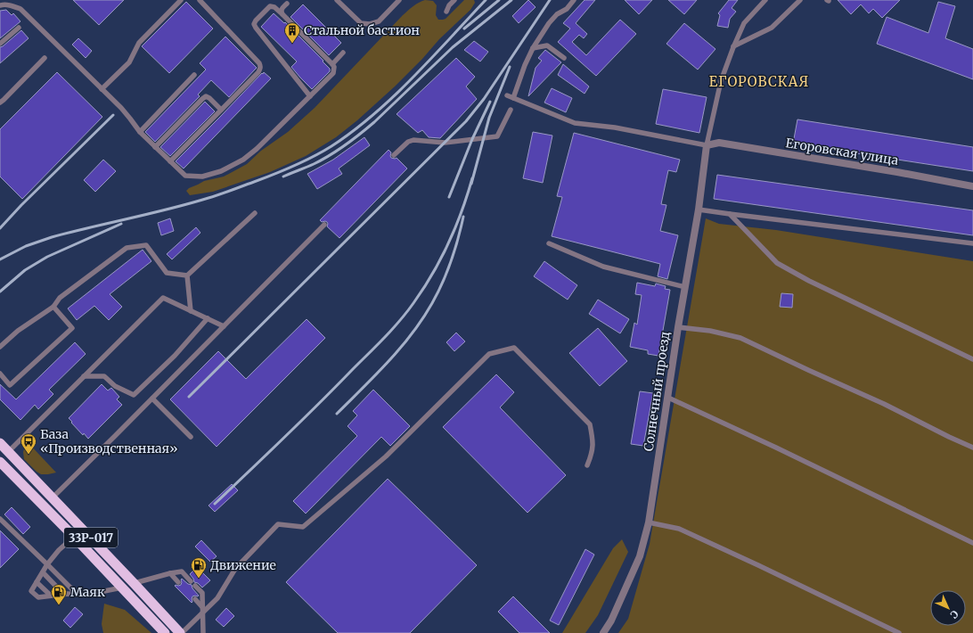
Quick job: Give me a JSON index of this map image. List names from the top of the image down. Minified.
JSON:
{"streets":{"highway":["33Р-017"],"street":["Егоровская улица","Солнечный проезд"]},"crossings":[["Егоровская улица","Солнечный проезд"]],"districts":["ЕГОРОВСКАЯ"],"places":{"building":["Стальной бастион"],"bus stop":["База «Производственная»"],"fuel station":["Движение","Маяк"]},"north":"bottom right"}
